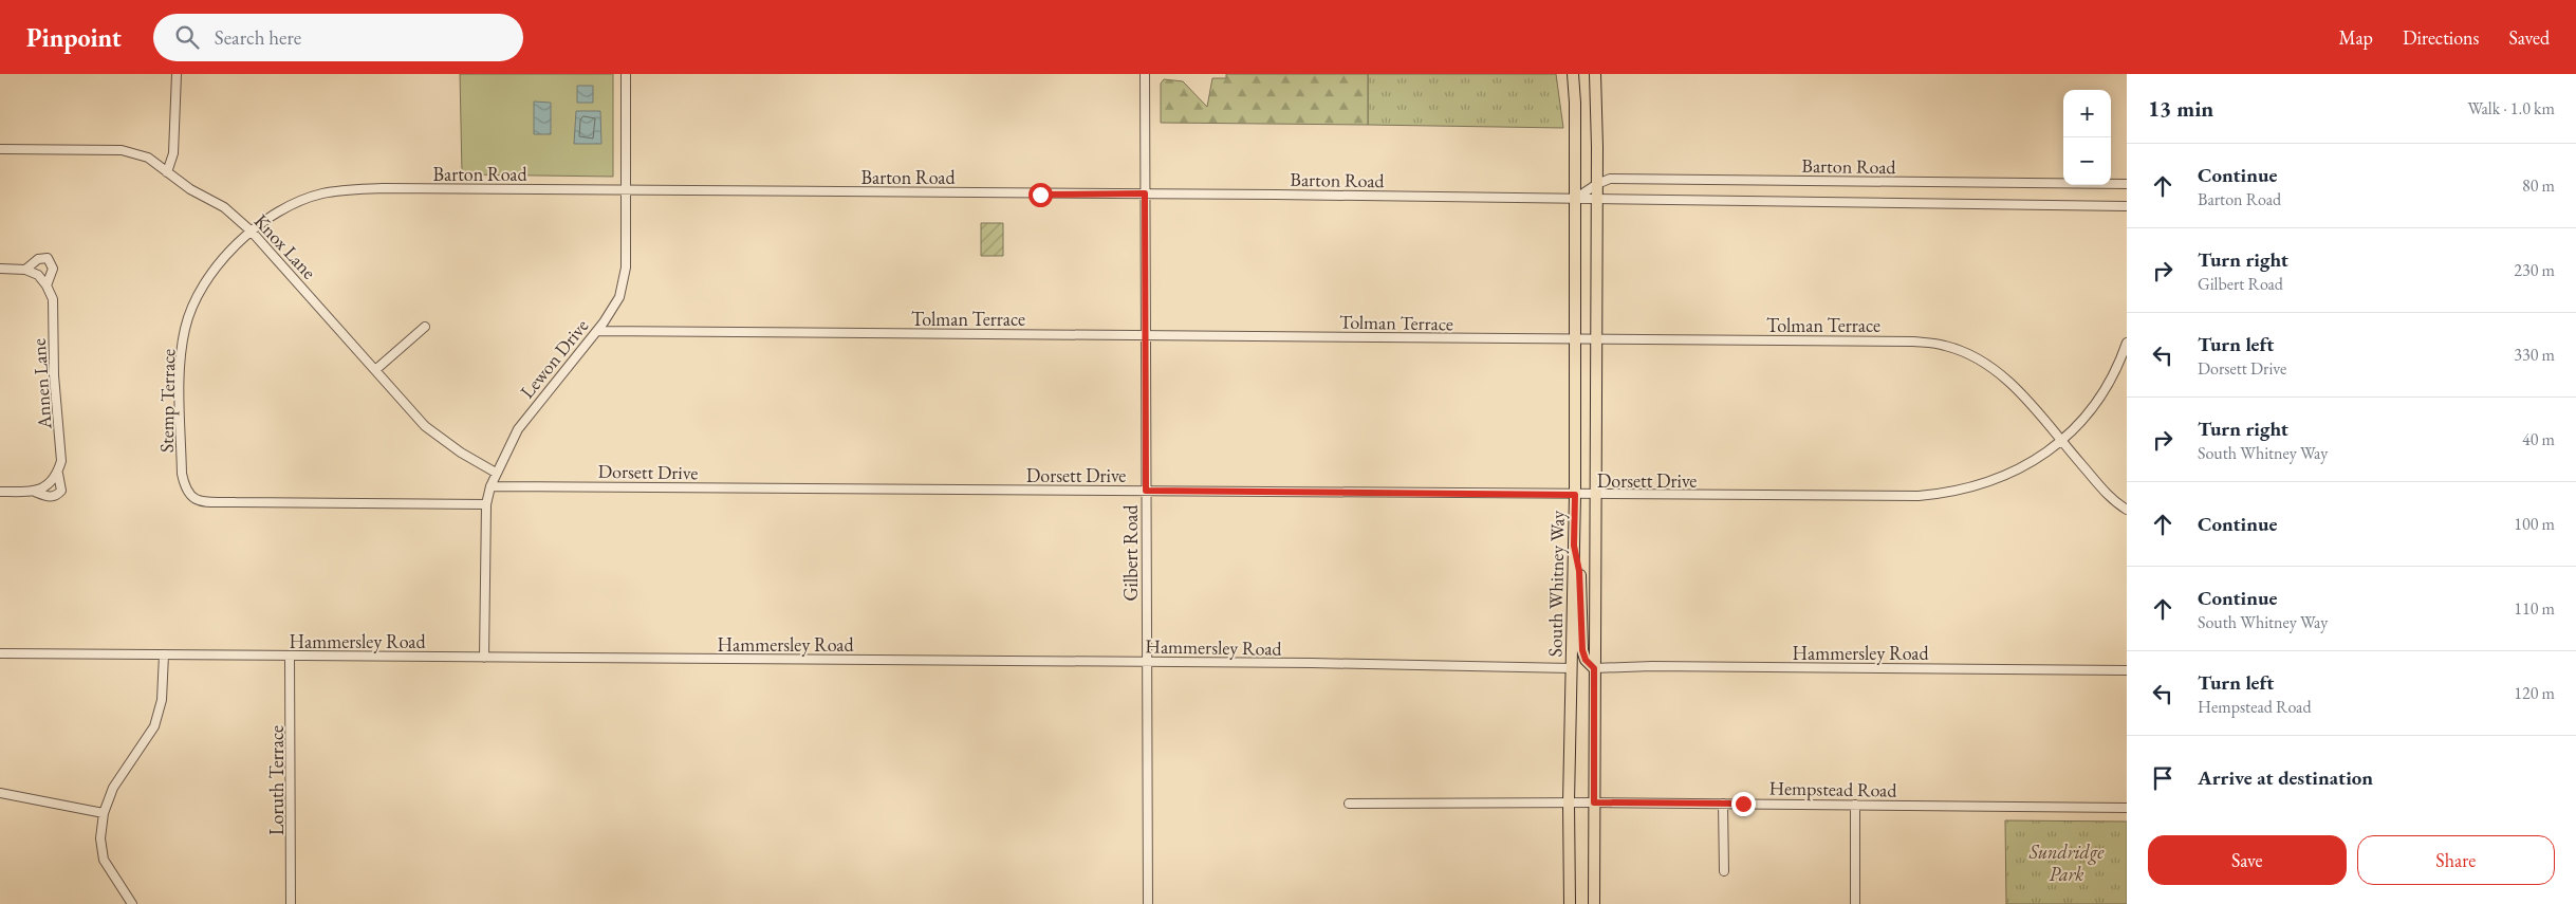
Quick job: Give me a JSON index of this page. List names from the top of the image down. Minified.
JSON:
{"streets":{"main road":["South Whitney Way"],"street":["Barton Road","Knox Lane","Tolman Terrace","Lewon Drive","Annen Lane","Stemp Terrace","Dorsett Drive","Gilbert Road","Hammersley Road","Loruth Terrace","Hempstead Road"]},"crossings":[["Barton Road","Knox Lane"],["Barton Road","Lewon Drive"],["Barton Road","Stemp Terrace"],["Barton Road","Gilbert Road"],["Barton Road","South Whitney Way"],["Knox Lane","Lewon Drive"],["Knox Lane","Stemp Terrace"],["Tolman Terrace","Lewon Drive"],["Tolman Terrace","Dorsett Drive"],["Tolman Terrace","Gilbert Road"],["Tolman Terrace","South Whitney Way"],["Lewon Drive","Stemp Terrace"],["Lewon Drive","Dorsett Drive"],["Lewon Drive","Hammersley Road"],["Dorsett Drive","Gilbert Road"],["Dorsett Drive","South Whitney Way"],["Gilbert Road","Hammersley Road"],["South Whitney Way","Hammersley Road"],["South Whitney Way","Hempstead Road"],["Hammersley Road","Loruth Terrace"]],"parks":["Sundridge Park"],"page":{"header":"Pinpoint","search":"Search here","nav":["Map","Directions","Saved"],"heading":["13 min","Walk · 1.0 km"],"map_buttons":["+","−"],"list":[["Continue","Barton Road","80 m"],["Turn right","Gilbert Road","230 m"],["Turn left","Dorsett Drive","330 m"],["Turn right","South Whitney Way","40 m"],["Continue","100 m"],["Continue","South Whitney Way","110 m"],["Turn left","Hempstead Road","120 m"],"Arrive at destination"],"buttons":["Save","Share"]}}
